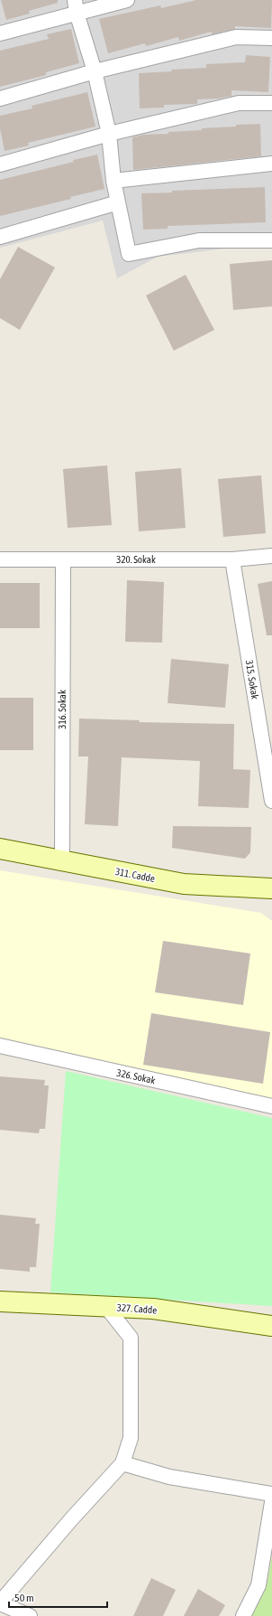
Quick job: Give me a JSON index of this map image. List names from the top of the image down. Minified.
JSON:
{"streets":{"street":["320. Sokak","315. Sokak","316. Sokak","311. Cadde","326. Sokak","327. Cadde"]},"crossings":[["320. Sokak","315. Sokak"],["320. Sokak","316. Sokak"],["316. Sokak","311. Cadde"]],"scale_bar":"50 m"}
